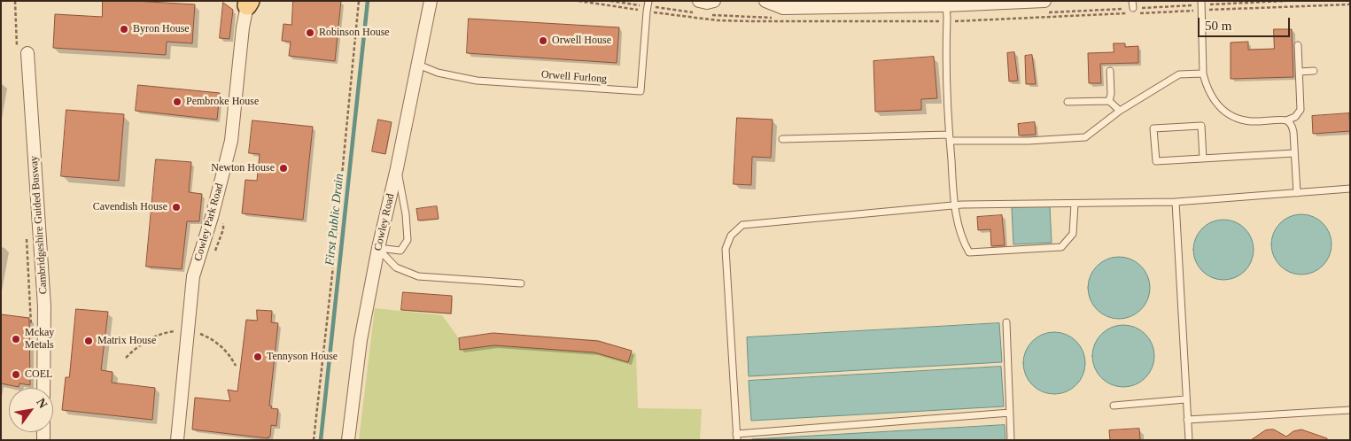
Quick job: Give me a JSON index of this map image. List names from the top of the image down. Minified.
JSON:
{"streets":{"street":["Cowley Park Road","Cowley Road","Cambridgeshire Guided Busway"],"lane":["Orwell Furlong"]},"crossings":[["Orwell Furlong","Cowley Road"]],"water":["First Public Drain"],"places":["Byron House","Robinson House","Orwell House","Pembroke House","Newton House","Cavendish House","Mckay Metals","Matrix House","Tennyson House","COEL"],"scale_bar":"50 m","north":"top right"}
